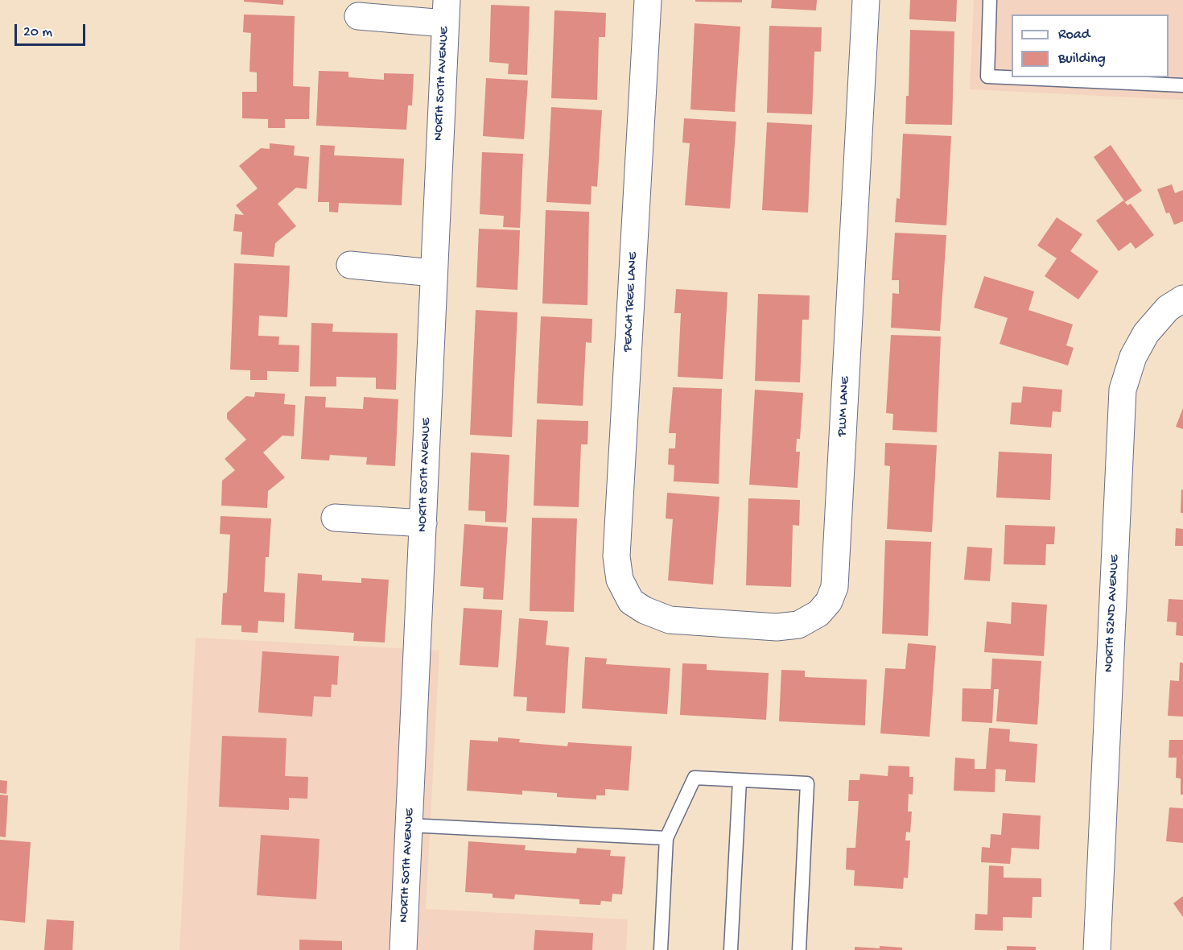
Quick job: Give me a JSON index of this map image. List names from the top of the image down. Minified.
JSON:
{"streets":{"street":["NORTH 50TH AVENUE","PEACH TREE LANE","PLUM LANE","NORTH 52ND AVENUE"]},"crossings":[["PEACH TREE LANE","PLUM LANE"]],"legend":["Road","Building"],"scale_bar":"20 m"}
